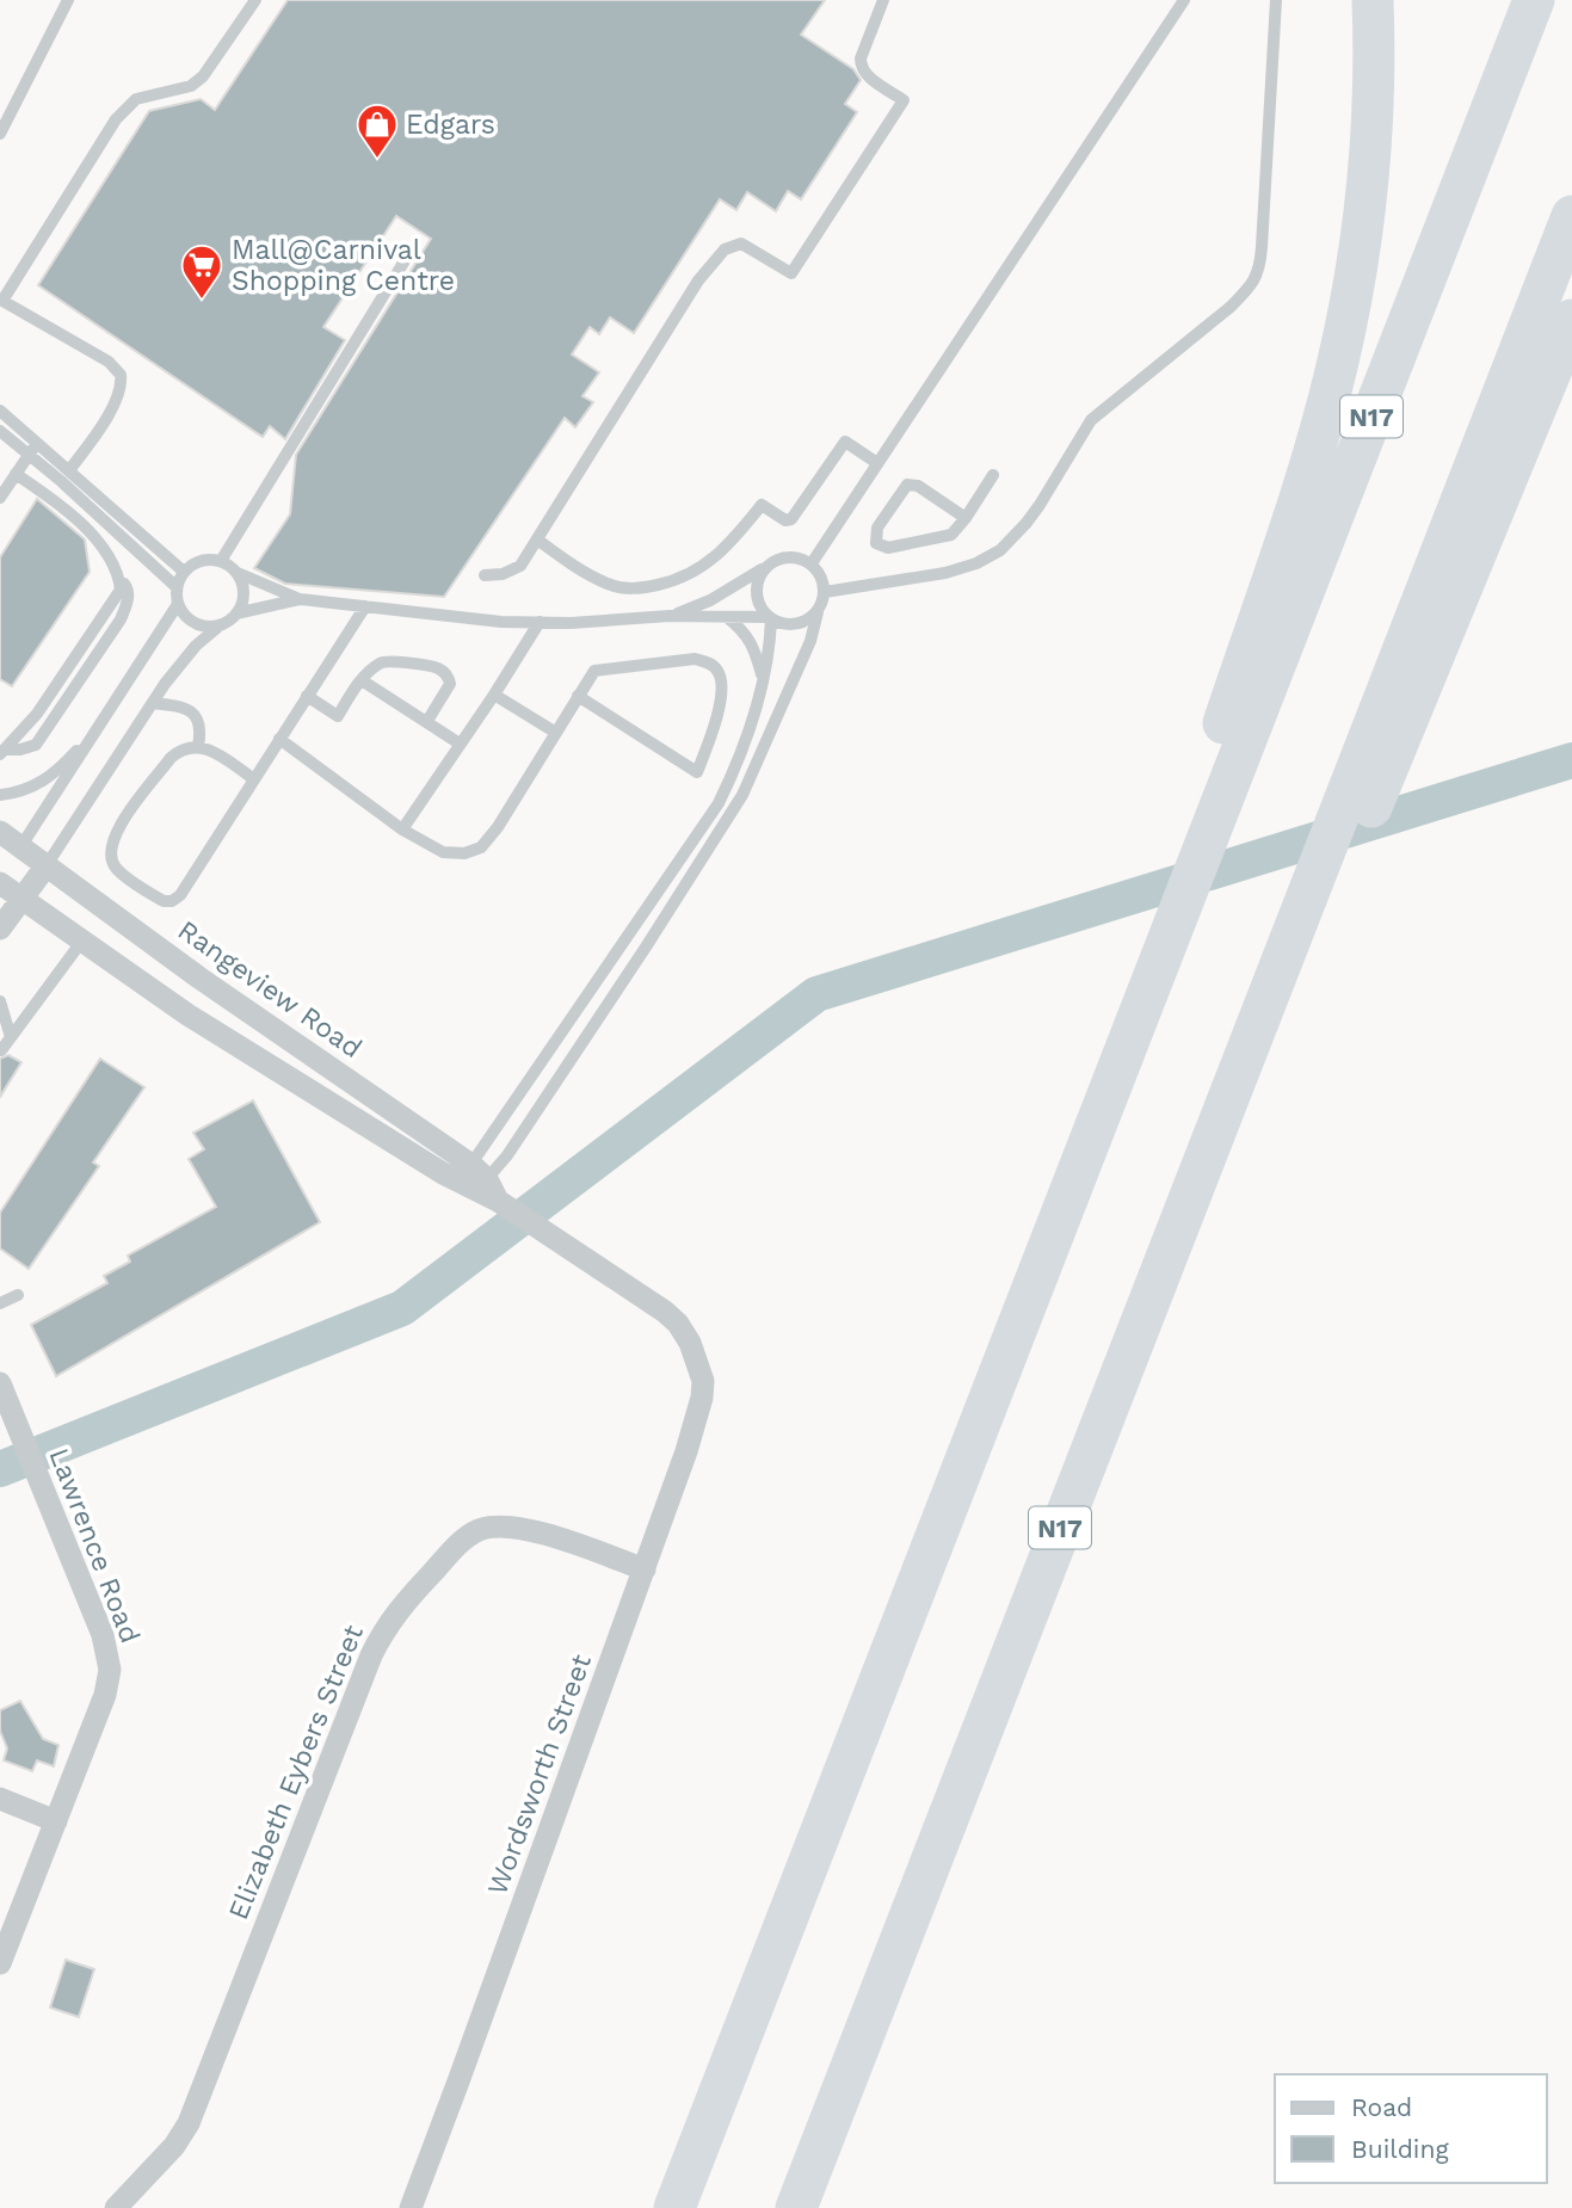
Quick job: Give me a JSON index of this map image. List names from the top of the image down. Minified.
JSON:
{"streets":{"highway":["N17"],"street":["Rangeview Road","Lawrence Road","Elizabeth Eybers Street","Wordsworth Street"]},"crossings":[["Rangeview Road","Wordsworth Street"],["Elizabeth Eybers Street","Wordsworth Street"]],"places":{"shop":["Edgars"],"supermarket":["Mall@Carnival Shopping Centre"]},"legend":["Road","Building"]}
